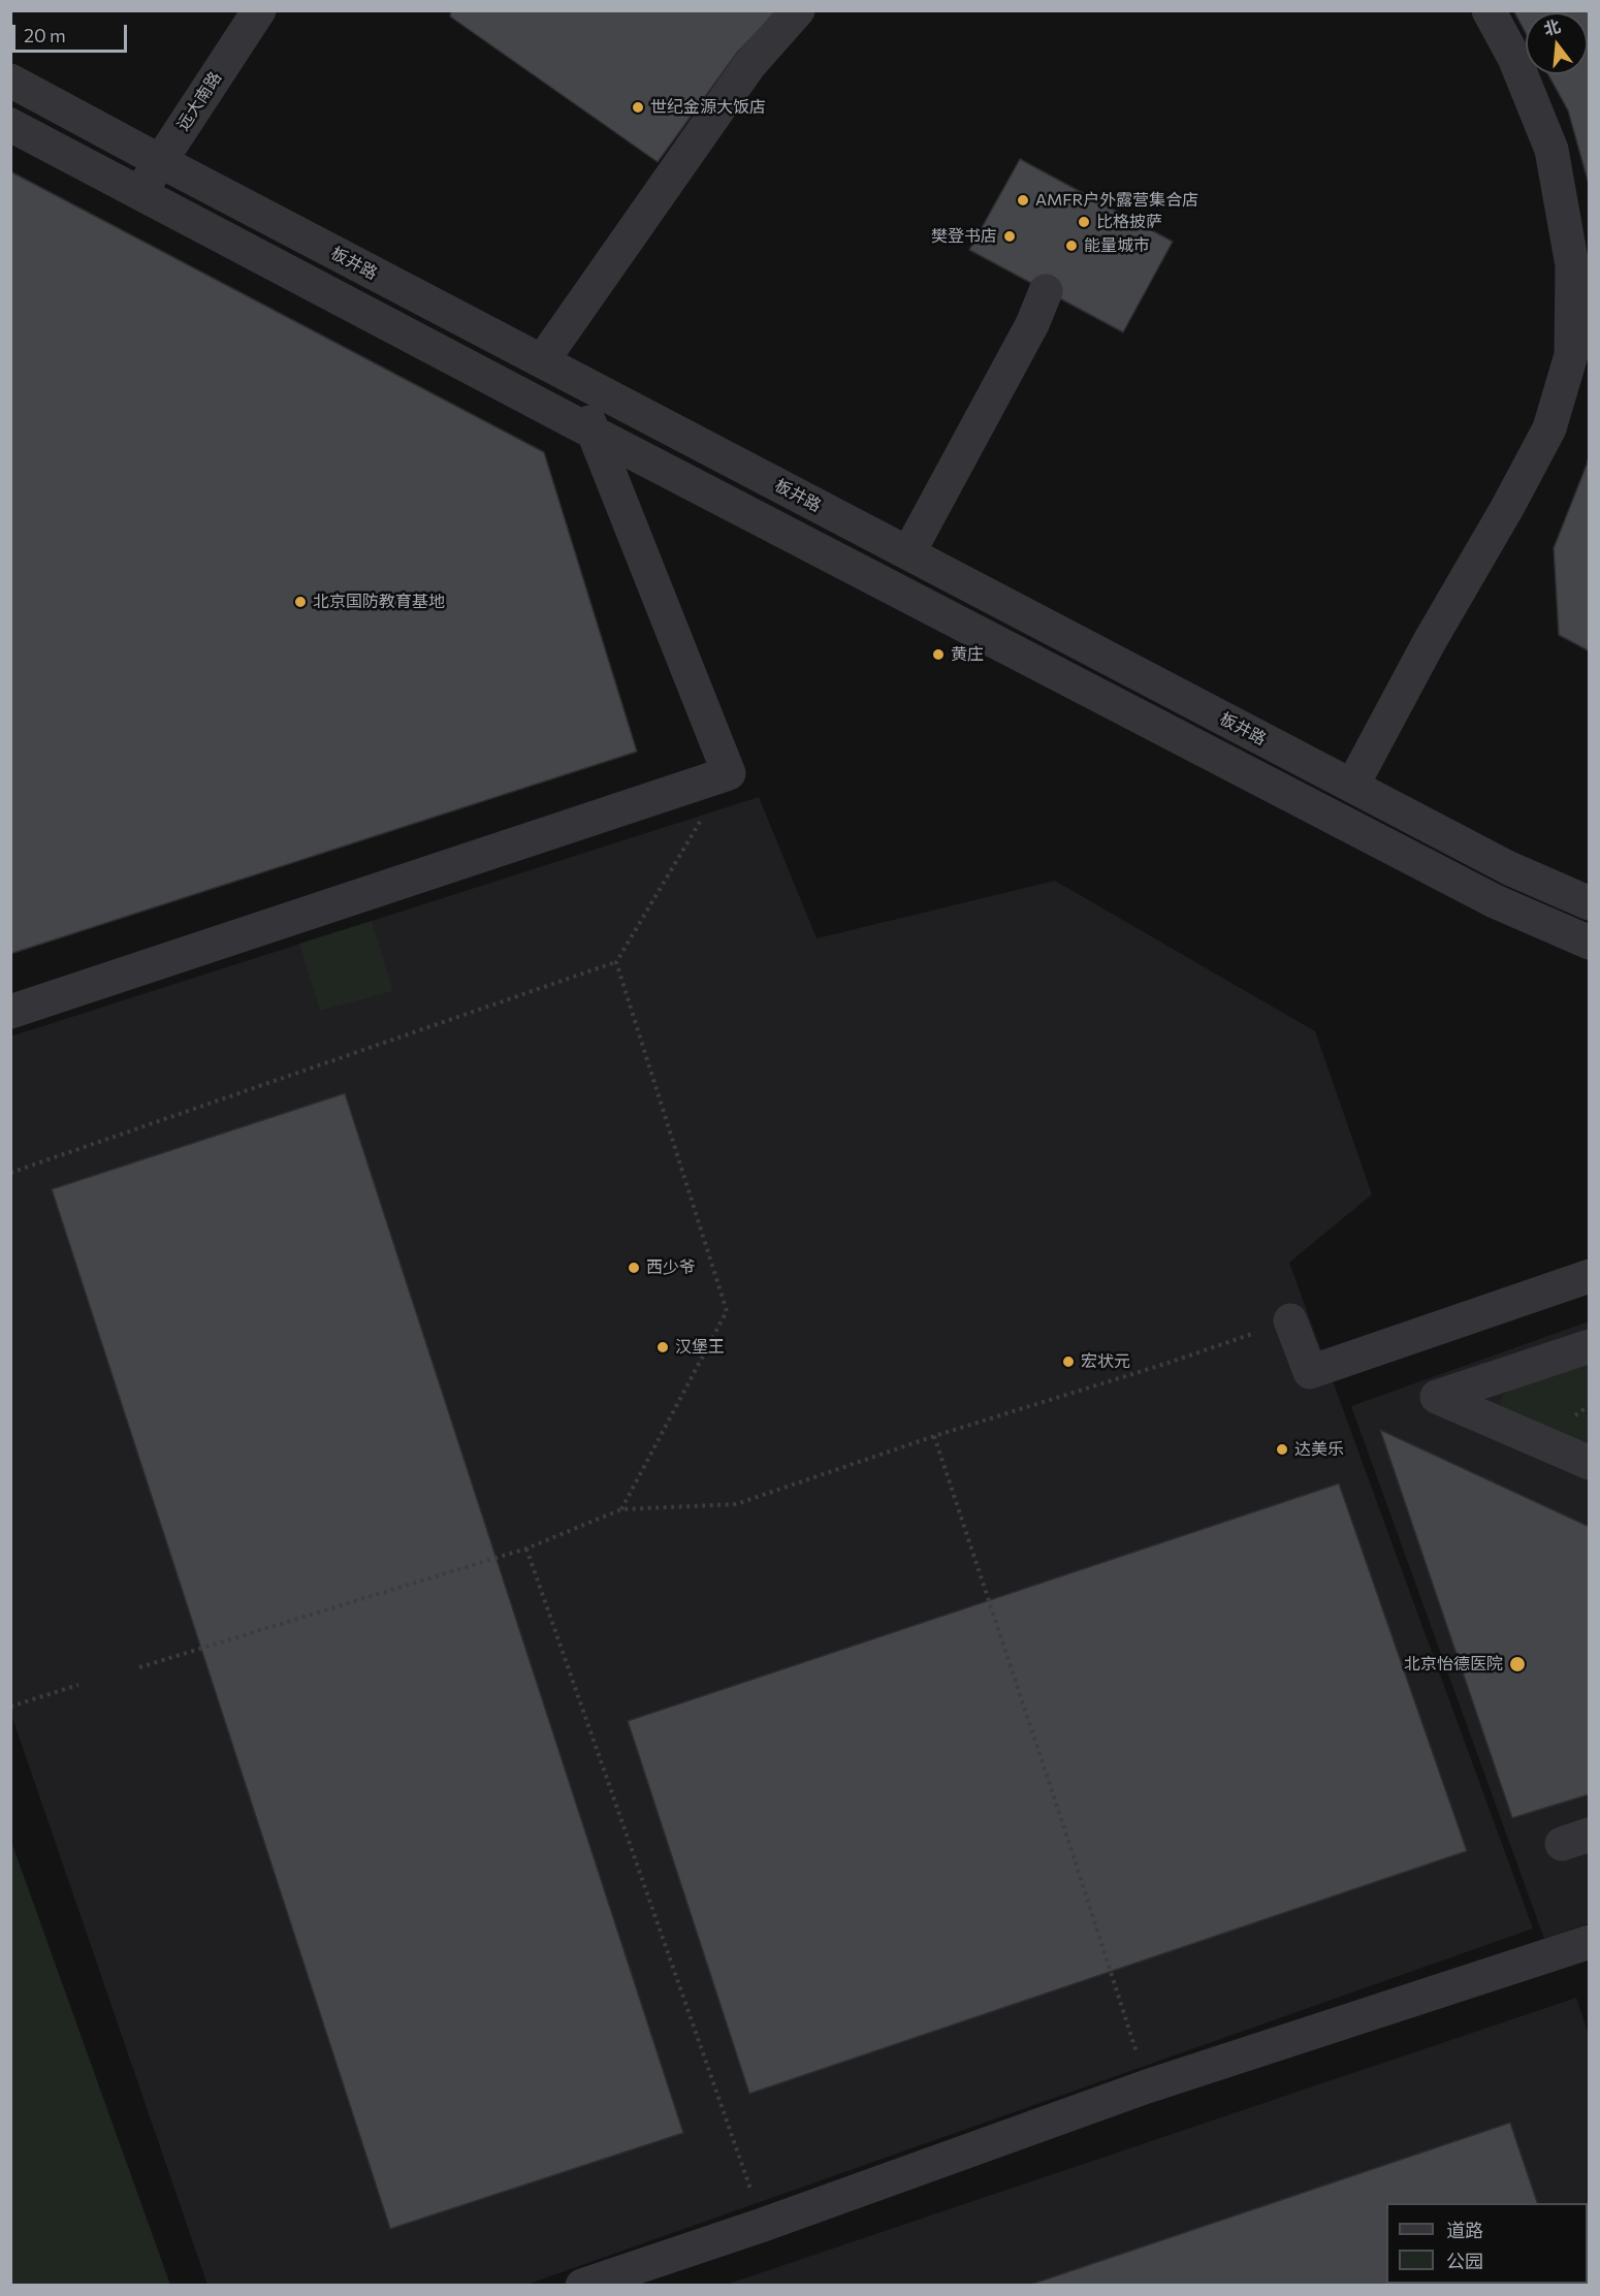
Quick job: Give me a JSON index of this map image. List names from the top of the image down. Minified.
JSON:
{"streets":{"street":["远大南路","板井路"]},"crossings":[["远大南路","板井路"]],"places":["世纪金源大饭店","AMFR户外露营集合店","比格披萨","樊登书店","能量城市","北京国防教育基地","黄庄","西少爷","汉堡王","宏状元","达美乐","北京怡德医院"],"legend":["道路","公园"],"scale_bar":"20 m","north":"top"}
